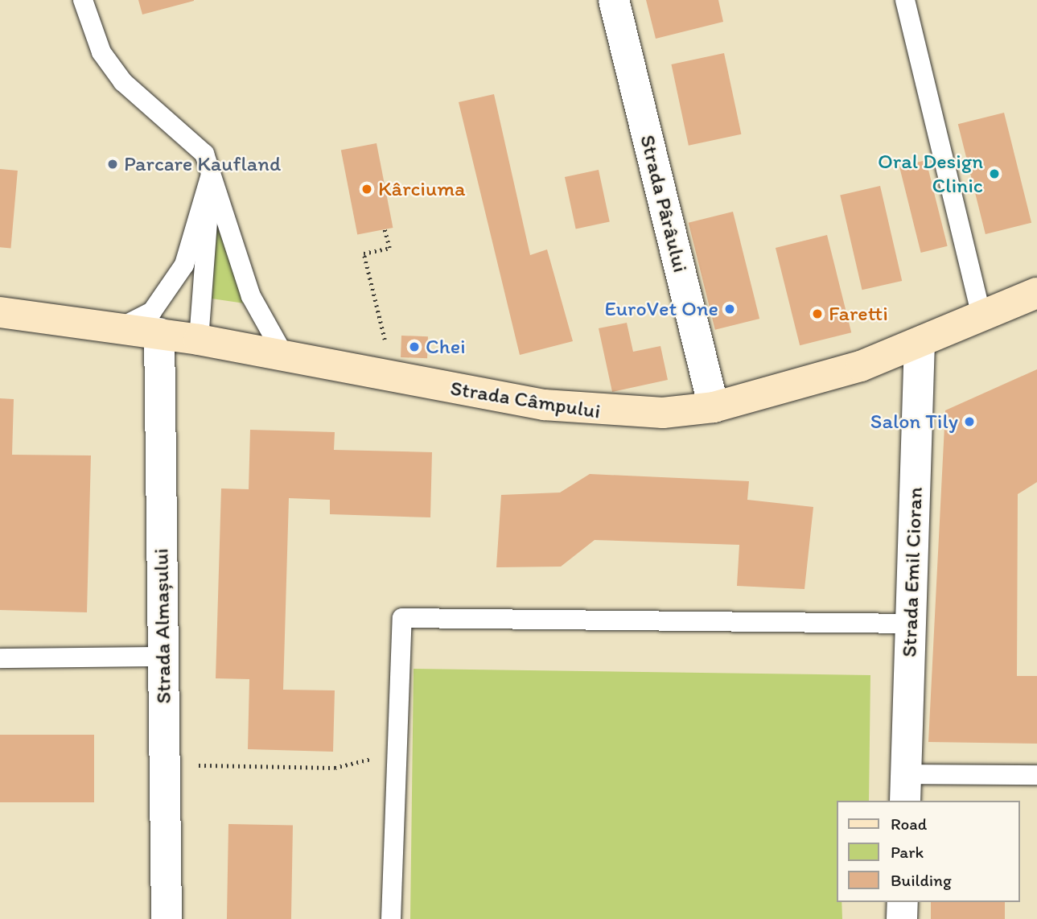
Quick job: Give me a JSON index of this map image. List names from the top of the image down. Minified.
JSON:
{"streets":{"main road":["Strada Câmpului"],"street":["Strada Pârâului","Strada Emil Cioran","Strada Almașului"]},"crossings":[["Strada Pârâului","Strada Câmpului"],["Strada Câmpului","Strada Emil Cioran"],["Strada Câmpului","Strada Almașului"]],"places":["Parcare Kaufland","Oral Design Clinic","Kârciuma","EuroVet One","Faretti","Chei","Salon Tily"],"legend":["Road","Park","Building"]}
